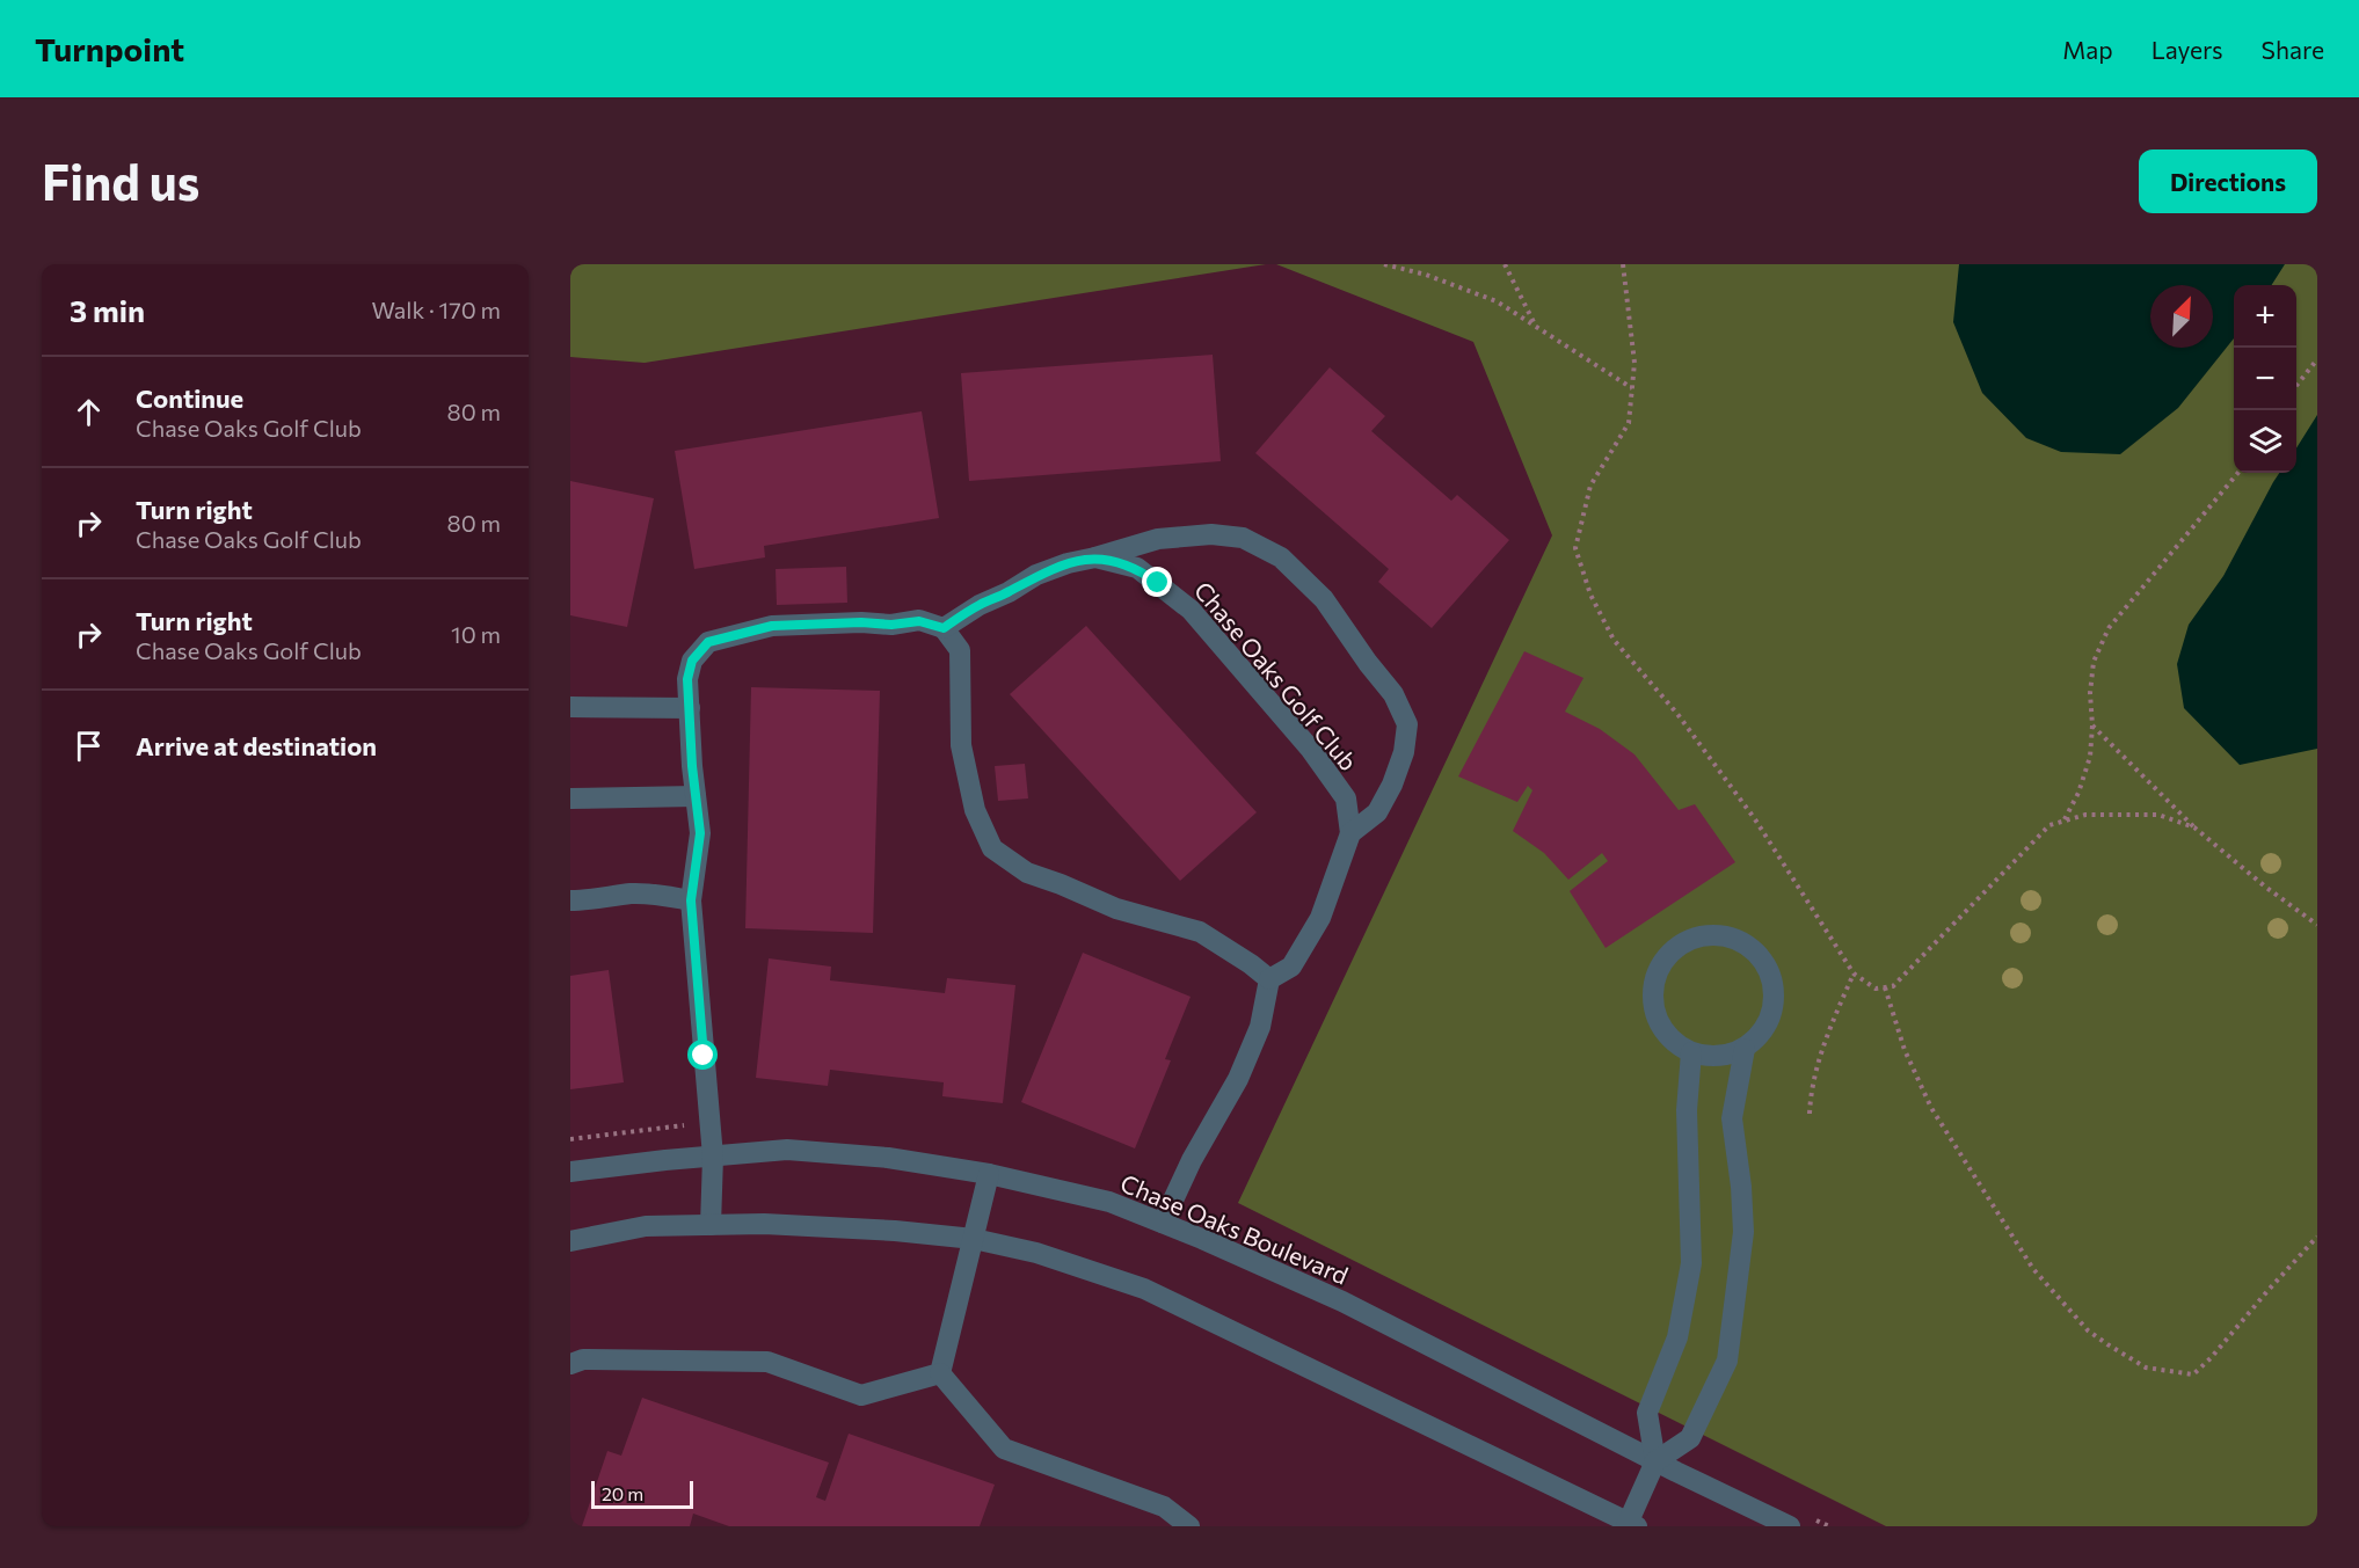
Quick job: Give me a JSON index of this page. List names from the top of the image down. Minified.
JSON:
{"streets":{"street":["Chase Oaks Golf Club","Chase Oaks Boulevard"]},"scale_bar":"20 m","north":"top right","page":{"header":"Turnpoint","nav":["Map","Layers","Share"],"buttons":"Directions","title":"Find us","heading":["3 min","Walk · 170 m"],"map_buttons":["+","−"],"list":[["Continue","Chase Oaks Golf Club","80 m"],["Turn right","Chase Oaks Golf Club","80 m"],["Turn right","Chase Oaks Golf Club","10 m"],"Arrive at destination"],"scale":"20 m"}}
